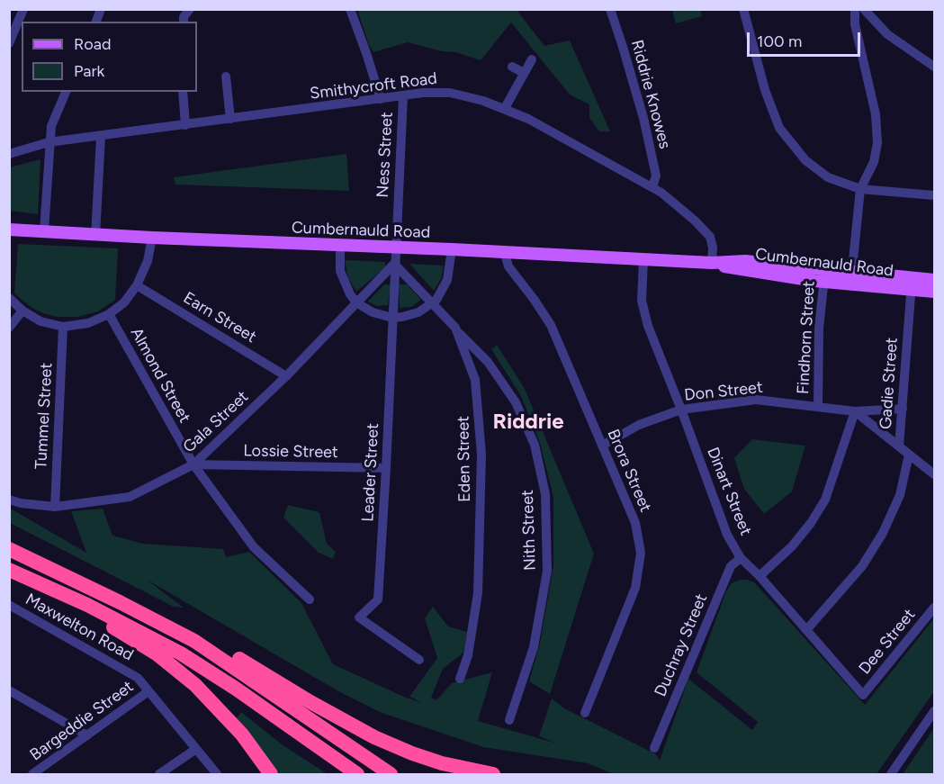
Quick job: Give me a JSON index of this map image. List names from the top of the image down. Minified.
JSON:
{"streets":{"main road":["Cumbernauld Road"],"street":["Smithycroft Road","Riddrie Knowes","Ness Street","Earn Street","Findhorn Street","Almond Street","Gadie Street","Don Street","Tummel Street","Gala Street","Lossie Street","Eden Street","Brora Street","Leader Street","Dinart Street","Nith Street","Maxwelton Road","Dee Street","Duchray Street","Bargeddie Street"]},"crossings":[["Smithycroft Road","Riddrie Knowes"],["Smithycroft Road","Ness Street"],["Smithycroft Road","Cumbernauld Road"],["Ness Street","Cumbernauld Road"],["Ness Street","Leader Street"],["Cumbernauld Road","Findhorn Street"],["Cumbernauld Road","Gadie Street"],["Cumbernauld Road","Brora Street"],["Cumbernauld Road","Leader Street"],["Cumbernauld Road","Dinart Street"],["Earn Street","Gala Street"],["Findhorn Street","Don Street"],["Almond Street","Gala Street"],["Almond Street","Lossie Street"],["Gadie Street","Don Street"],["Don Street","Brora Street"],["Don Street","Dinart Street"],["Tummel Street","Gala Street"],["Gala Street","Lossie Street"],["Gala Street","Eden Street"],["Gala Street","Leader Street"],["Lossie Street","Leader Street"],["Eden Street","Leader Street"],["Eden Street","Nith Street"],["Dinart Street","Dee Street"],["Dinart Street","Duchray Street"],["Maxwelton Road","Bargeddie Street"]],"districts":["Riddrie"],"legend":["Road","Park"],"scale_bar":"100 m"}
